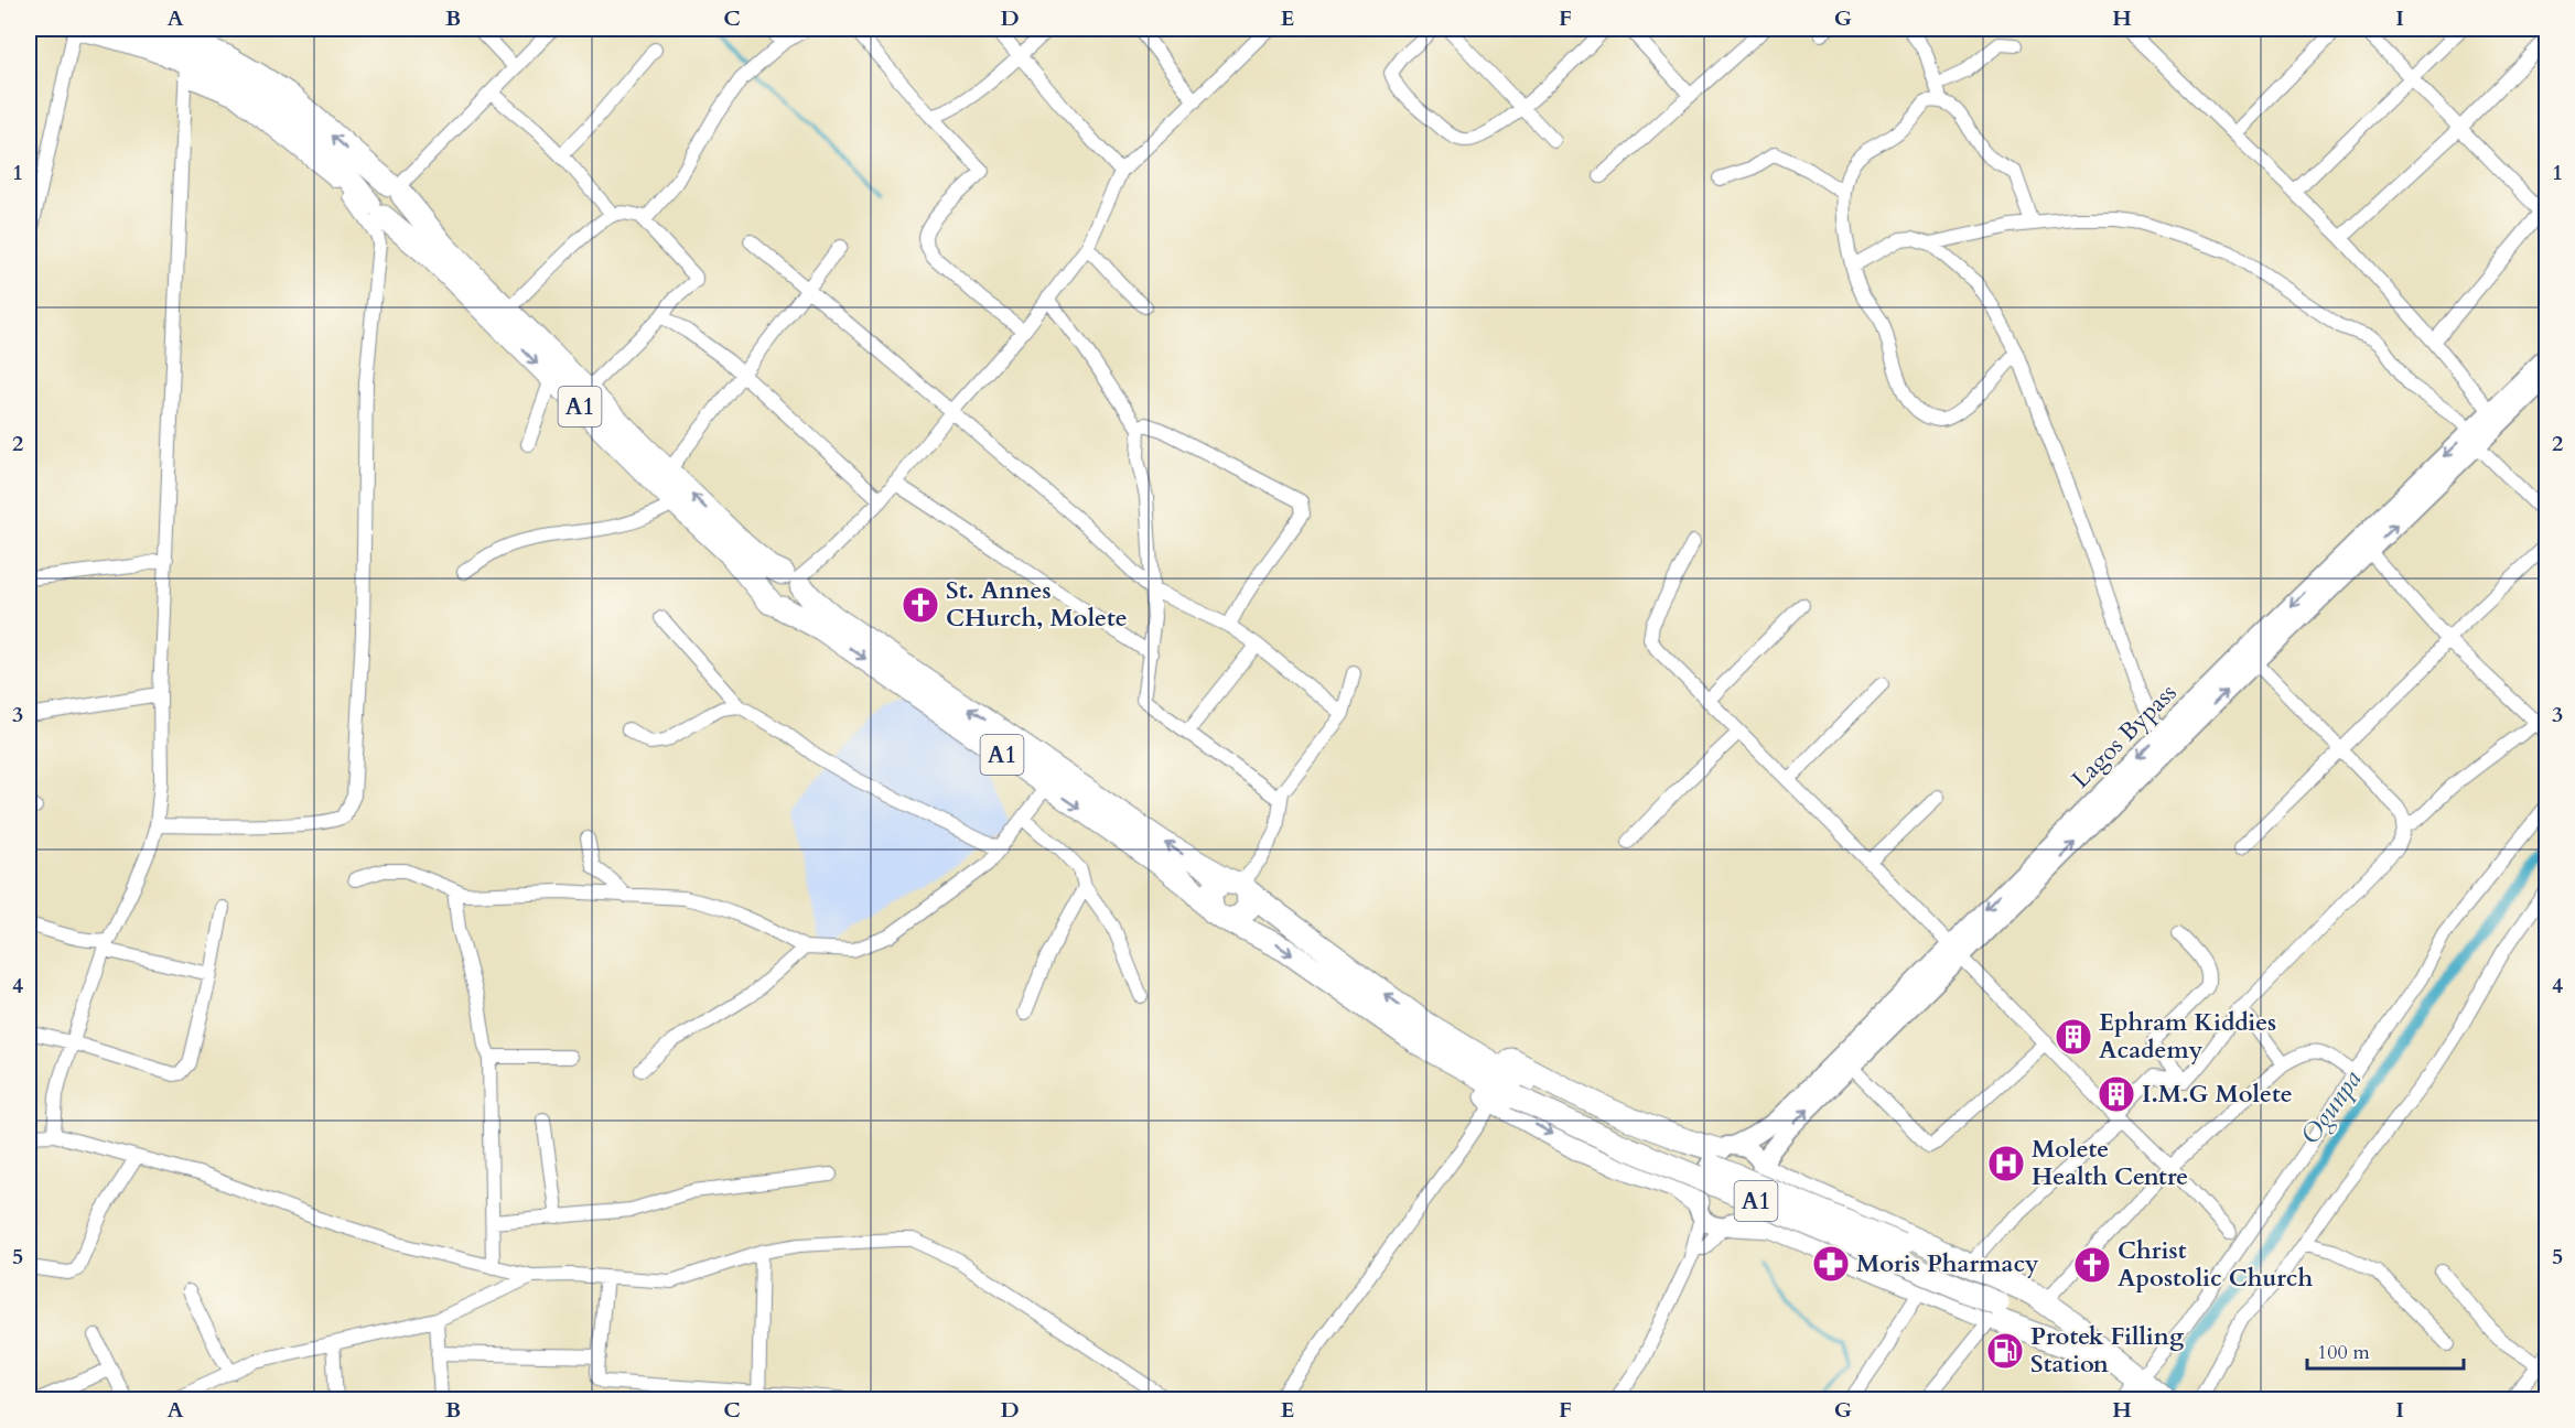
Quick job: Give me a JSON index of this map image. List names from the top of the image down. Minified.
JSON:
{"streets":{"highway":["A1"],"main road":["Lagos Bypass"]},"water":["Ogunpa"],"places":{"church":["St. Annes CHurch, Molete","Christ Apostolic Church"],"building":["Ephram Kiddies Academy","I.M.G Molete"],"hospital":["Molete Health Centre"],"pharmacy":["Moris Pharmacy"],"fuel station":["Protek Filling Station"]},"scale_bar":"100 m","grid":{"columns":["A","B","C","D","E","F","G","H","I"],"rows":["1","2","3","4","5"]}}
